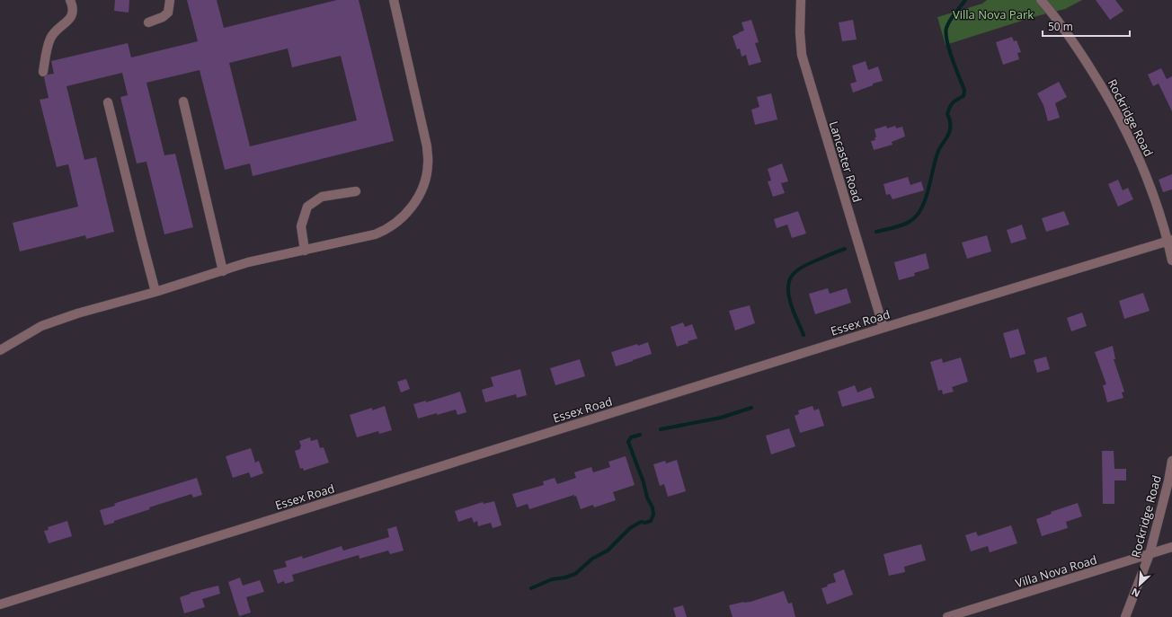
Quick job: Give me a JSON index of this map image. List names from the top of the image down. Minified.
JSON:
{"streets":{"street":["Rockridge Road","Lancaster Road","Essex Road","Villa Nova Road"]},"crossings":[["Rockridge Road","Essex Road"],["Rockridge Road","Villa Nova Road"],["Lancaster Road","Essex Road"]],"parks":["Villa Nova Park"],"scale_bar":"50 m","north":"bottom left"}
